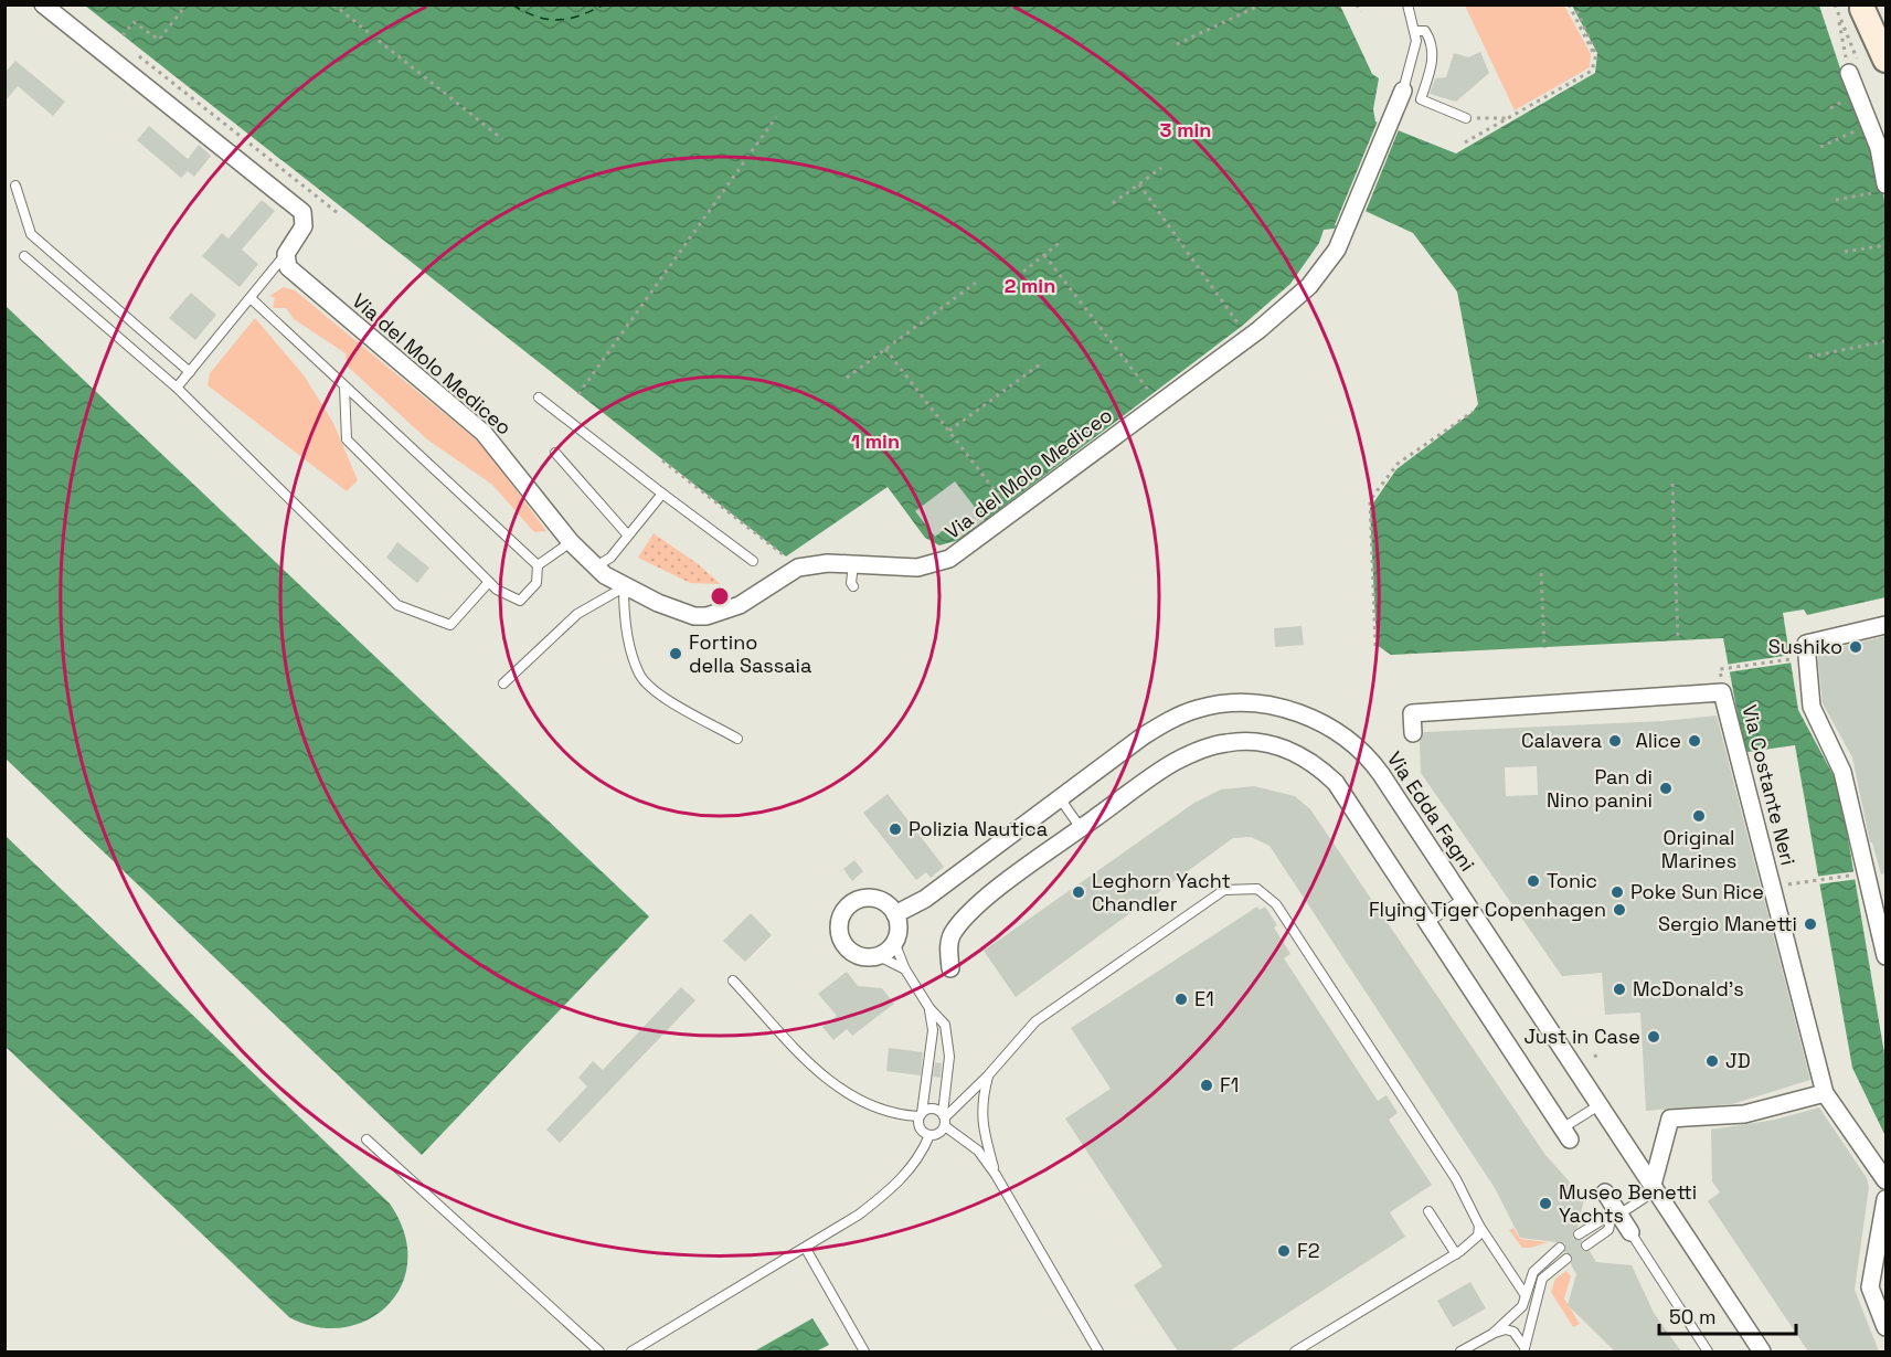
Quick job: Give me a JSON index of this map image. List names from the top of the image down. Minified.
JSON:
{"streets":{"street":["Via del Molo Mediceo","Via Costante Neri","Via Edda Fagni"]},"places":["Sushiko","Fortino della Sassaia","Calavera","Alice","Pan di Nino panini","Original Marines","Polizia Nautica","Tonic","Leghorn Yacht Chandler","Poke Sun Rice","Flying Tiger Copenhagen","Sergio Manetti","McDonald's","E1","Just in Case","JD","F1","Museo Benetti Yachts","F2"],"scale_bar":"50 m","rings":["3 min","2 min","1 min"]}
